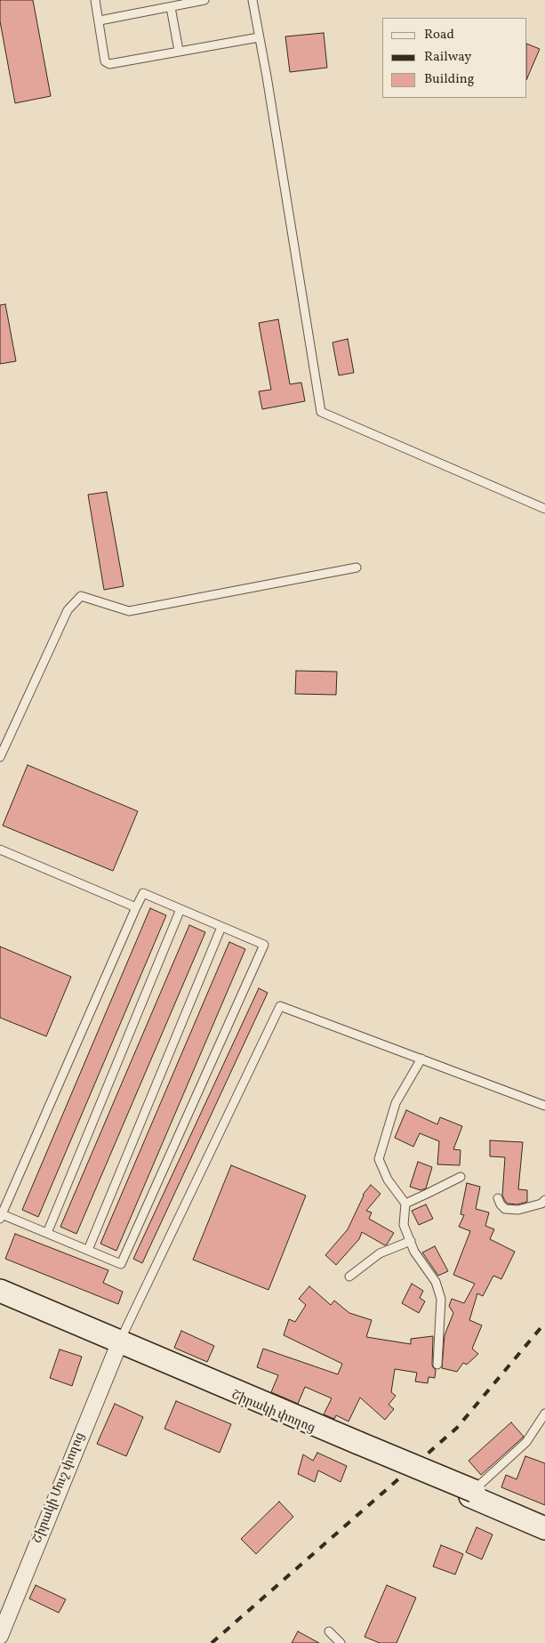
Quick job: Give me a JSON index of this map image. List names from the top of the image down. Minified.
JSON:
{"streets":{"main road":["Շիրակի փողոց"],"street":["Շիրակի Մուշ փողոց"]},"crossings":[["Շիրակի փողոց","Շիրակի Մուշ փողոց"]],"legend":["Road","Railway","Building"]}
